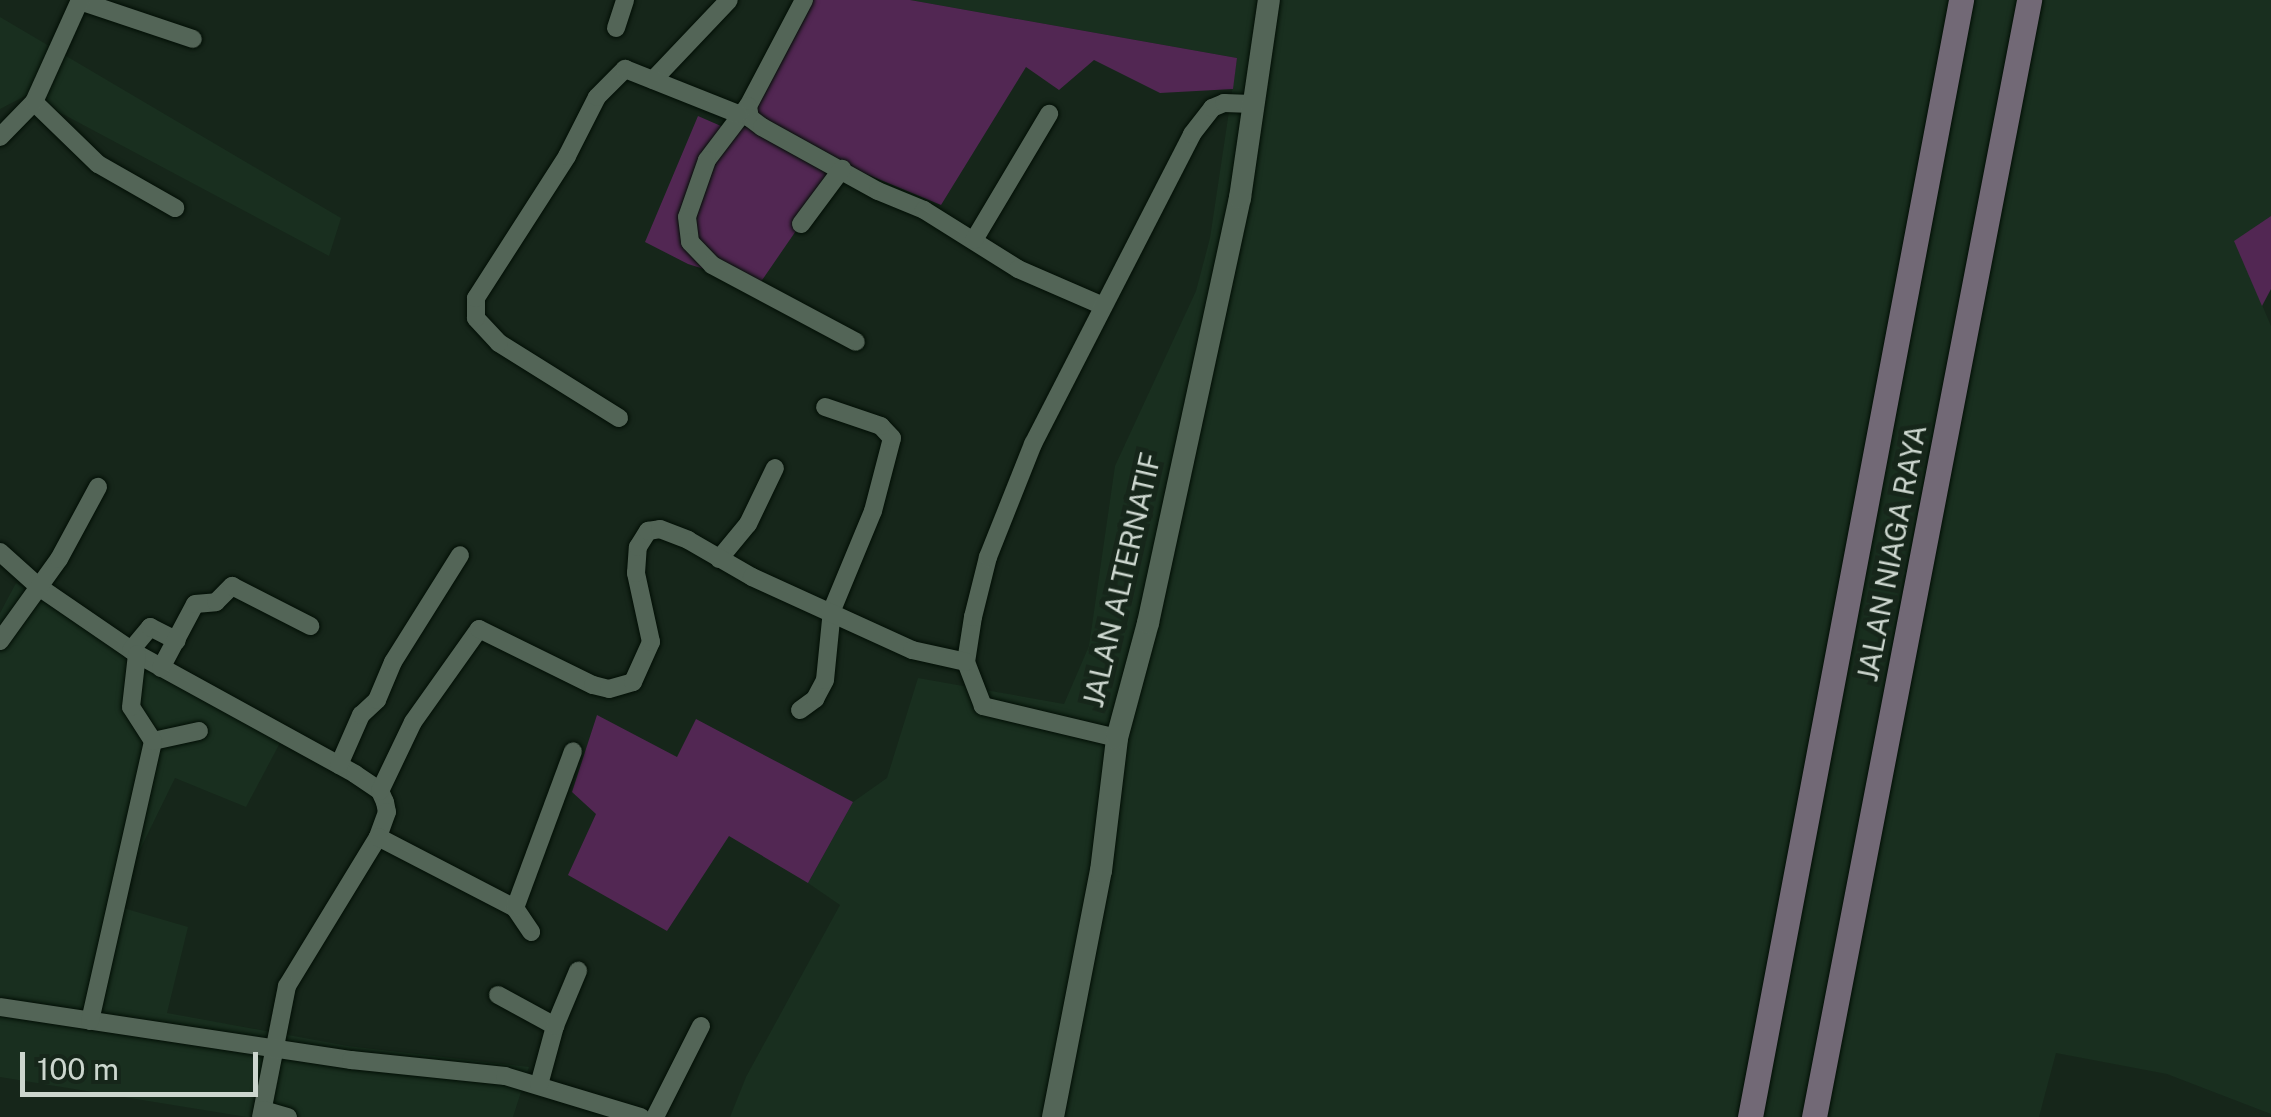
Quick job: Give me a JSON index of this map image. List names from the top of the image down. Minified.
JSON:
{"streets":{"main road":["JALAN NIAGA RAYA"],"street":["JALAN ALTERNATIF"]},"scale_bar":"100 m"}
